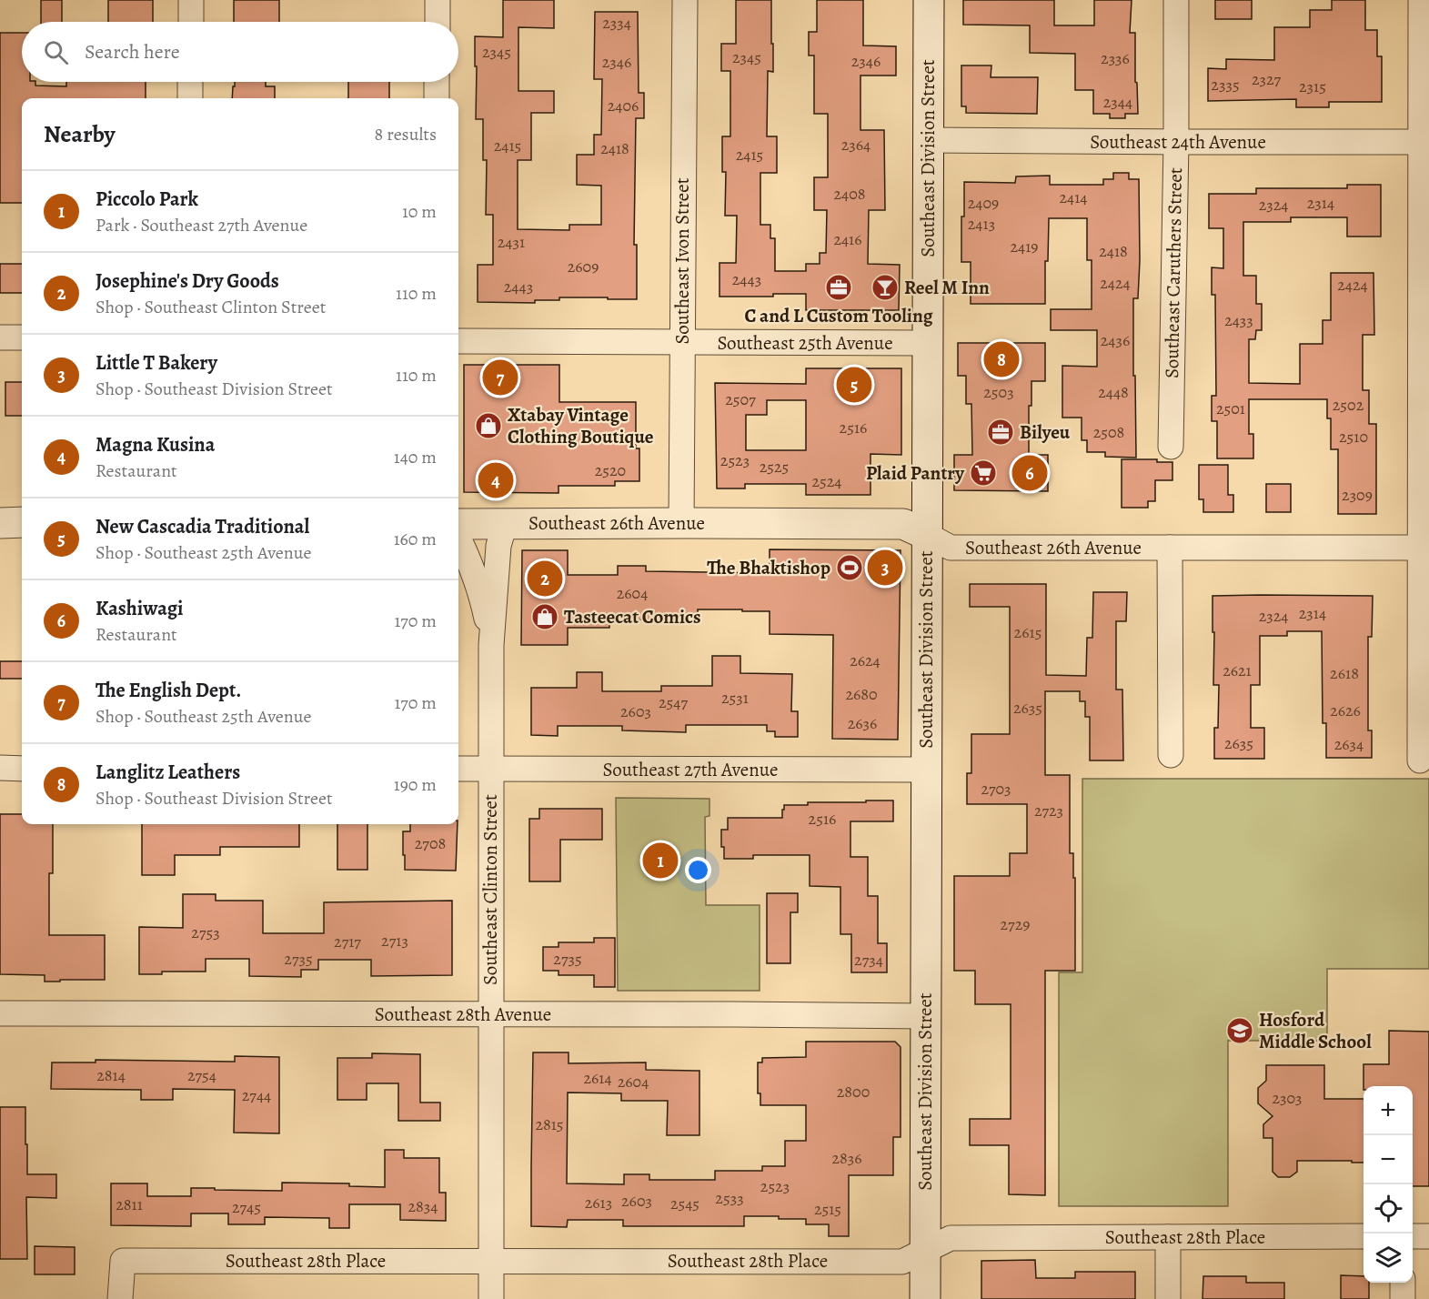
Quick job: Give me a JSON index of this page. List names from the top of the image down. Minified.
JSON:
{"streets":{"main road":["Southeast Division Street","Southeast 26th Avenue"],"street":["Southeast 24th Avenue","Southeast Ivon Street","Southeast Caruthers Street","Southeast 25th Avenue","Southeast 27th Avenue","Southeast Clinton Street","Southeast 28th Avenue","Southeast 28th Place"]},"crossings":[["Southeast 24th Avenue","Southeast Division Street"],["Southeast 24th Avenue","Southeast Caruthers Street"],["Southeast Division Street","Southeast 25th Avenue"],["Southeast Division Street","Southeast 26th Avenue"],["Southeast Division Street","Southeast 27th Avenue"],["Southeast Division Street","Southeast 28th Avenue"],["Southeast Division Street","Southeast 28th Place"],["Southeast Ivon Street","Southeast 25th Avenue"],["Southeast Ivon Street","Southeast 26th Avenue"],["Southeast 26th Avenue","Southeast Clinton Street"],["Southeast 27th Avenue","Southeast Clinton Street"],["Southeast Clinton Street","Southeast 28th Avenue"],["Southeast Clinton Street","Southeast 28th Place"]],"places":{"office":["C and L Custom Tooling","Bilyeu"],"bar":["Reel M Inn"],"shop":["Xtabay Vintage Clothing Boutique","Tasteecat Comics"],"supermarket":["Plaid Pantry"],"sports":["The Bhaktishop"],"school or university":["Hosford Middle School"]},"house_numbers":["2334","2345","2345","2336","2346","2346","2327","2335","2315","2344","2406","2364","2415","2418","2415","2408","2414","2409","2314","2324","2413","2416","2431","2419","2418","2609","2443","2424","2424","2443","2433","2436","2503","2448","2507","2502","2501","2516","2508","2510","2523","2525","2520","2524","2309","2604","2314","2324","2615","2624","2621","2618","2680","2531","2547","2635","2626","2603","2636","2635","2634","2703","2723","2516","2708","2729","2753","2713","2717","2735","2735","2734","2814","2754","2614","2604","2800","2744","2303","2815","2836","2523","2533","2603","2613","2545","2811","2834","2745","2515"],"page":{"search":"Search here","heading":["Nearby","8 results"],"list":[{"mark":"1","name":"Piccolo Park","note":"Park · Southeast 27th Avenue","value":"10 m"},{"mark":"2","name":"Josephine's Dry Goods","note":"Shop · Southeast Clinton Street","value":"110 m"},{"mark":"3","name":"Little T Bakery","note":"Shop · Southeast Division Street","value":"110 m"},{"mark":"4","name":"Magna Kusina","note":"Restaurant","value":"140 m"},{"mark":"5","name":"New Cascadia Traditional","note":"Shop · Southeast 25th Avenue","value":"160 m"},{"mark":"6","name":"Kashiwagi","note":"Restaurant","value":"170 m"},{"mark":"7","name":"The English Dept.","note":"Shop · Southeast 25th Avenue","value":"170 m"},{"mark":"8","name":"Langlitz Leathers","note":"Shop · Southeast Division Street","value":"190 m"}],"pins":["8","7","5","6","4","3","2","1"],"map_buttons":["+","−"]}}
